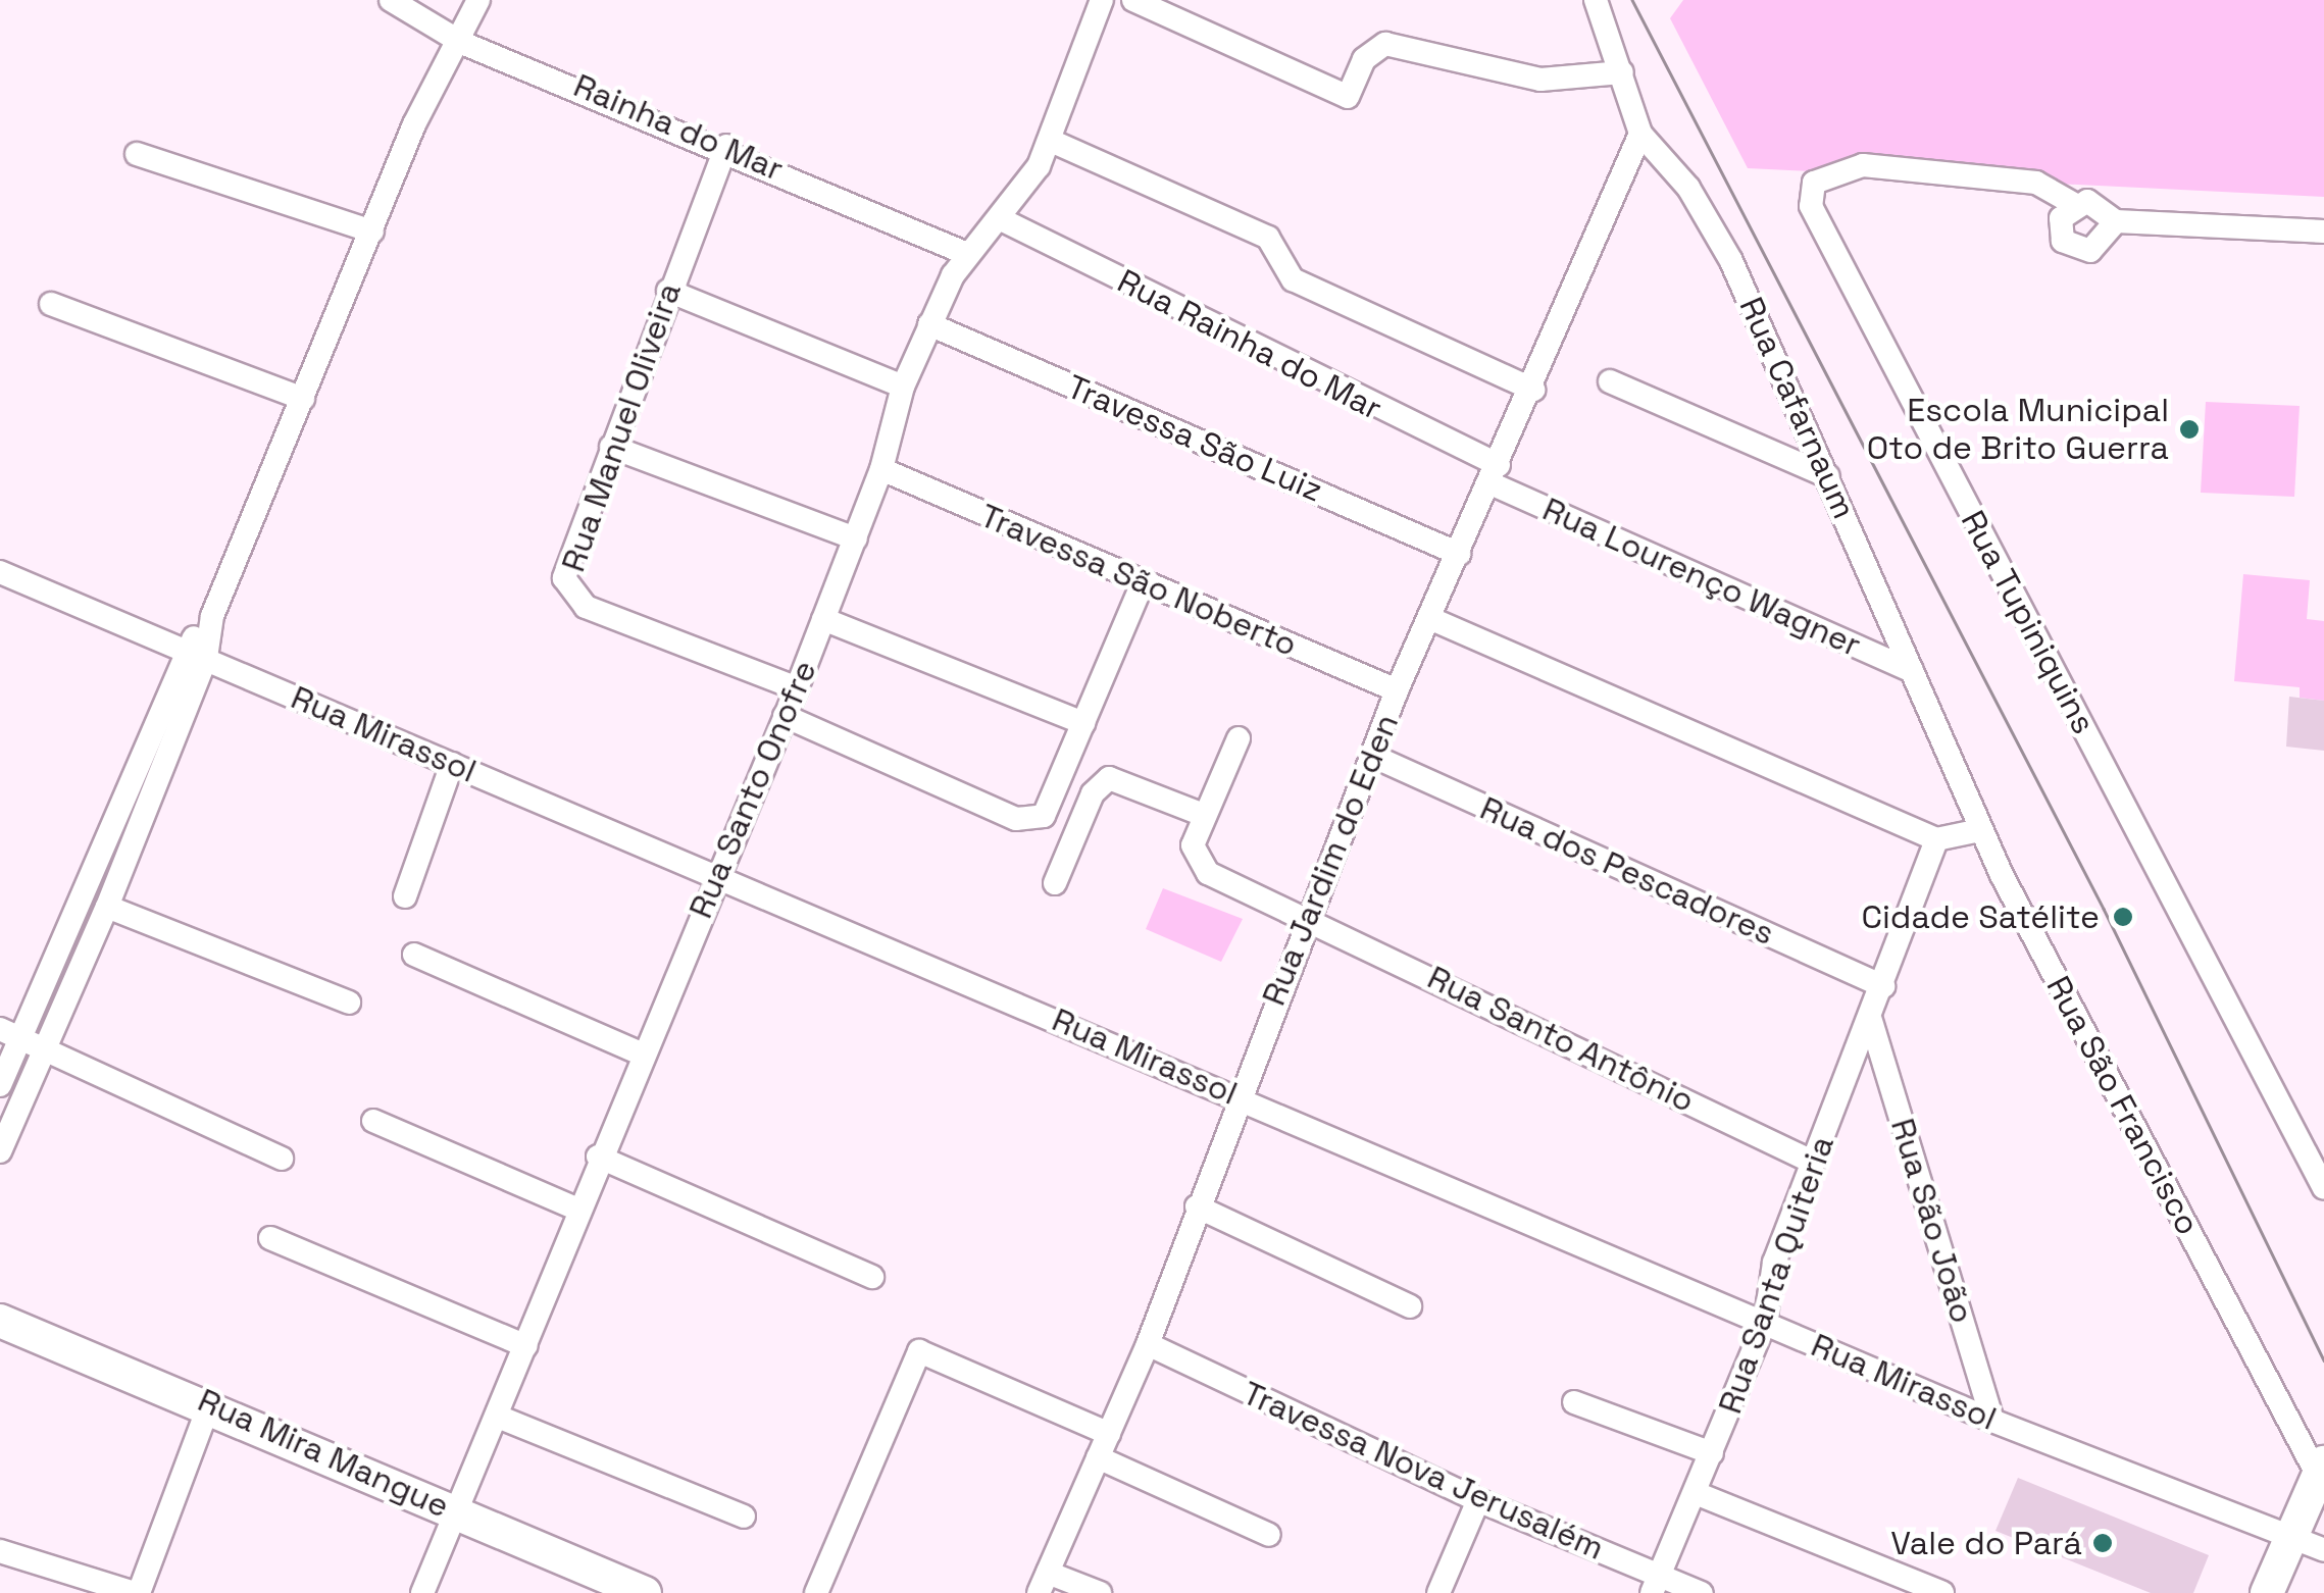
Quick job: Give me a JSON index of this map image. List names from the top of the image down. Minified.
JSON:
{"streets":{"main road":["Rua Mira Mangue"],"street":["Rainha do Mar","Rua Rainha do Mar","Rua Cafarnaum","Rua Manuel Oliveira","Travessa São Luiz","Rua Lourenço Wagner","Travessa São Noberto","Rua Tupiniquins","Rua Mirassol","Rua Santo Onofre","Rua Jardim do Eden","Rua dos Pescadores","Rua Santo Antônio","Rua São Francisco","Rua São João","Rua Santa Quiteria","Travessa Nova Jerusalém"]},"crossings":[["Rainha do Mar","Rua Manuel Oliveira"],["Rainha do Mar","Rua Santo Onofre"],["Rua Rainha do Mar","Rua Lourenço Wagner"],["Rua Rainha do Mar","Rua Santo Onofre"],["Rua Rainha do Mar","Rua Jardim do Eden"],["Rua Cafarnaum","Rua Lourenço Wagner"],["Rua Cafarnaum","Rua Jardim do Eden"],["Rua Cafarnaum","Rua São Francisco"],["Rua Manuel Oliveira","Rua Santo Onofre"],["Travessa São Luiz","Rua Santo Onofre"],["Travessa São Luiz","Rua Jardim do Eden"],["Rua Lourenço Wagner","Rua Jardim do Eden"],["Travessa São Noberto","Rua Santo Onofre"],["Travessa São Noberto","Rua Jardim do Eden"],["Rua Mirassol","Rua Santo Onofre"],["Rua Mirassol","Rua Jardim do Eden"],["Rua Mirassol","Rua São João"],["Rua Mirassol","Rua Santa Quiteria"],["Rua Santo Onofre","Rua Mira Mangue"],["Rua Jardim do Eden","Rua dos Pescadores"],["Rua Jardim do Eden","Rua Santo Antônio"],["Rua Jardim do Eden","Travessa Nova Jerusalém"],["Rua dos Pescadores","Rua Santa Quiteria"],["Rua Santo Antônio","Rua Santa Quiteria"],["Rua São João","Rua Santa Quiteria"],["Rua Santa Quiteria","Travessa Nova Jerusalém"]],"places":["Escola Municipal Oto de Brito Guerra","Cidade Satélite","Vale do Pará"]}
